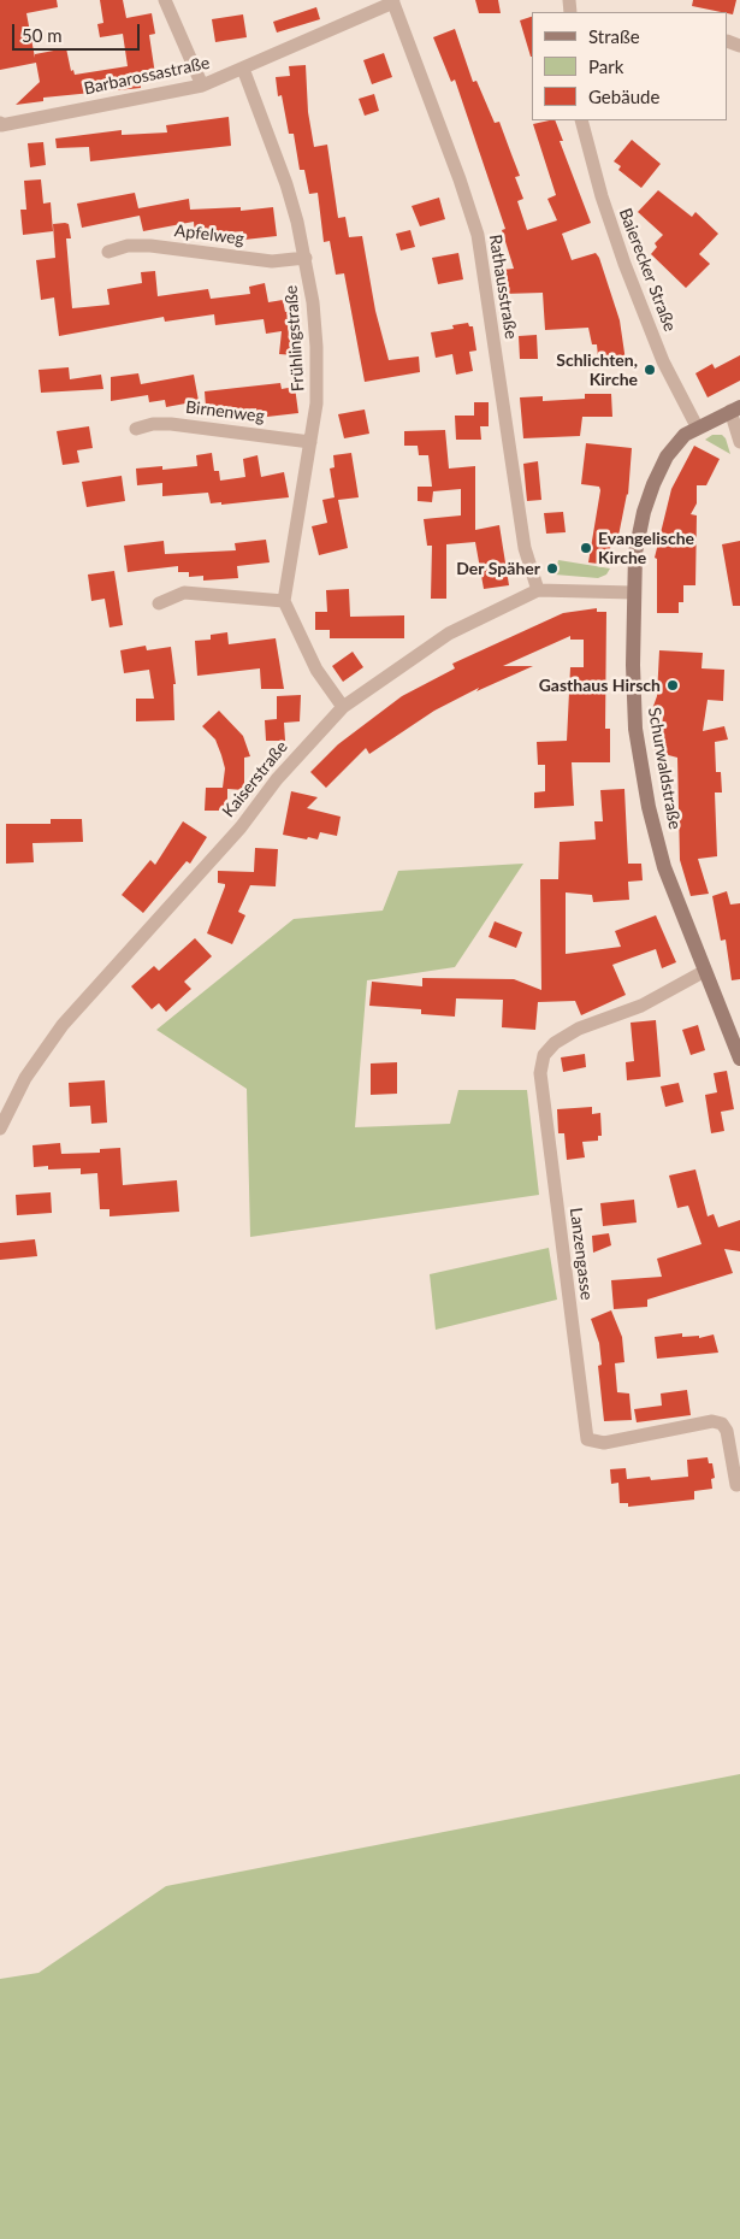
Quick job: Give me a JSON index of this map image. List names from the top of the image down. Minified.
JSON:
{"streets":{"main road":["Schurwaldstraße"],"street":["Barbarossastraße","Apfelweg","Baierecker Straße","Rathausstraße","Frühlingstraße","Birnenweg","Kaiserstraße","Lanzengasse"]},"crossings":[["Barbarossastraße","Rathausstraße"],["Barbarossastraße","Frühlingstraße"],["Apfelweg","Frühlingstraße"],["Baierecker Straße","Schurwaldstraße"],["Rathausstraße","Kaiserstraße"],["Frühlingstraße","Birnenweg"],["Schurwaldstraße","Kaiserstraße"],["Schurwaldstraße","Lanzengasse"]],"places":["Schlichten, Kirche","Evangelische Kirche","Der Späher","Gasthaus Hirsch"],"legend":["Straße","Park","Gebäude"],"scale_bar":"50 m"}
